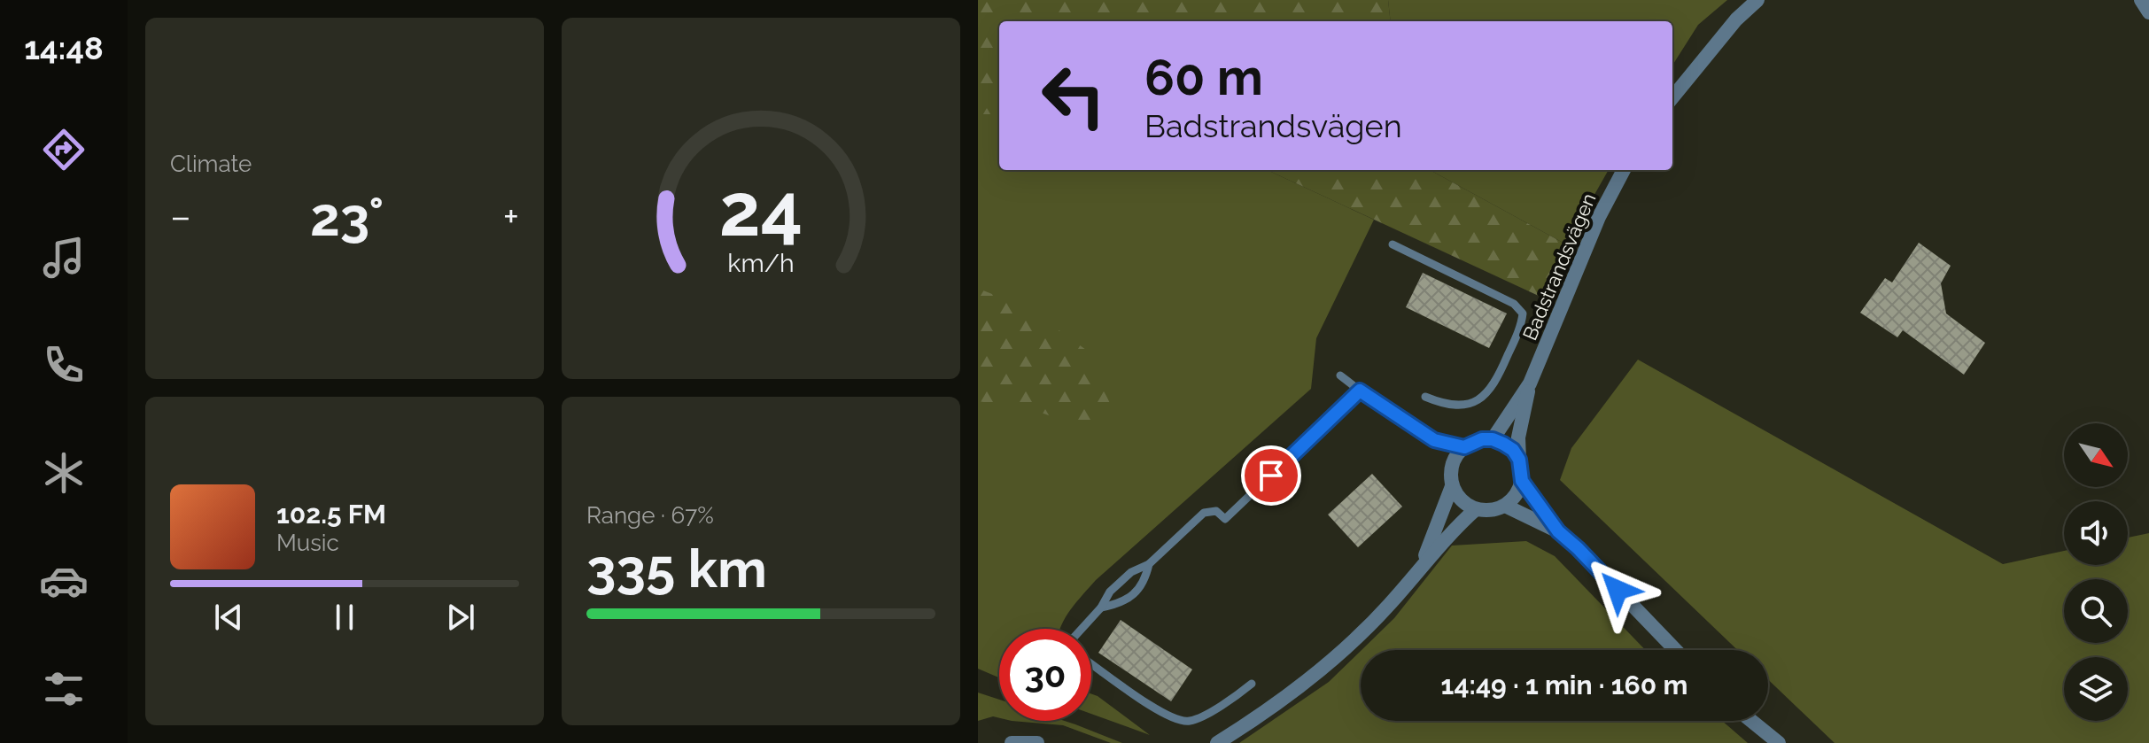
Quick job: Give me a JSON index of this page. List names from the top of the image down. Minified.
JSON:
{"streets":{"street":["Badstrandsvägen"]},"north":"bottom right","page":{"tabs":"14:48","tile":["Climate",["Range · 67%","335 km"]],"turn":["60 m","Badstrandsvägen"],"heat":["−","23°","+"],"song":["102.5 FM","Music"],"limit":"30","trip":"14:49 · 1 min · 160 m","gauge":["24","km/h"]}}
